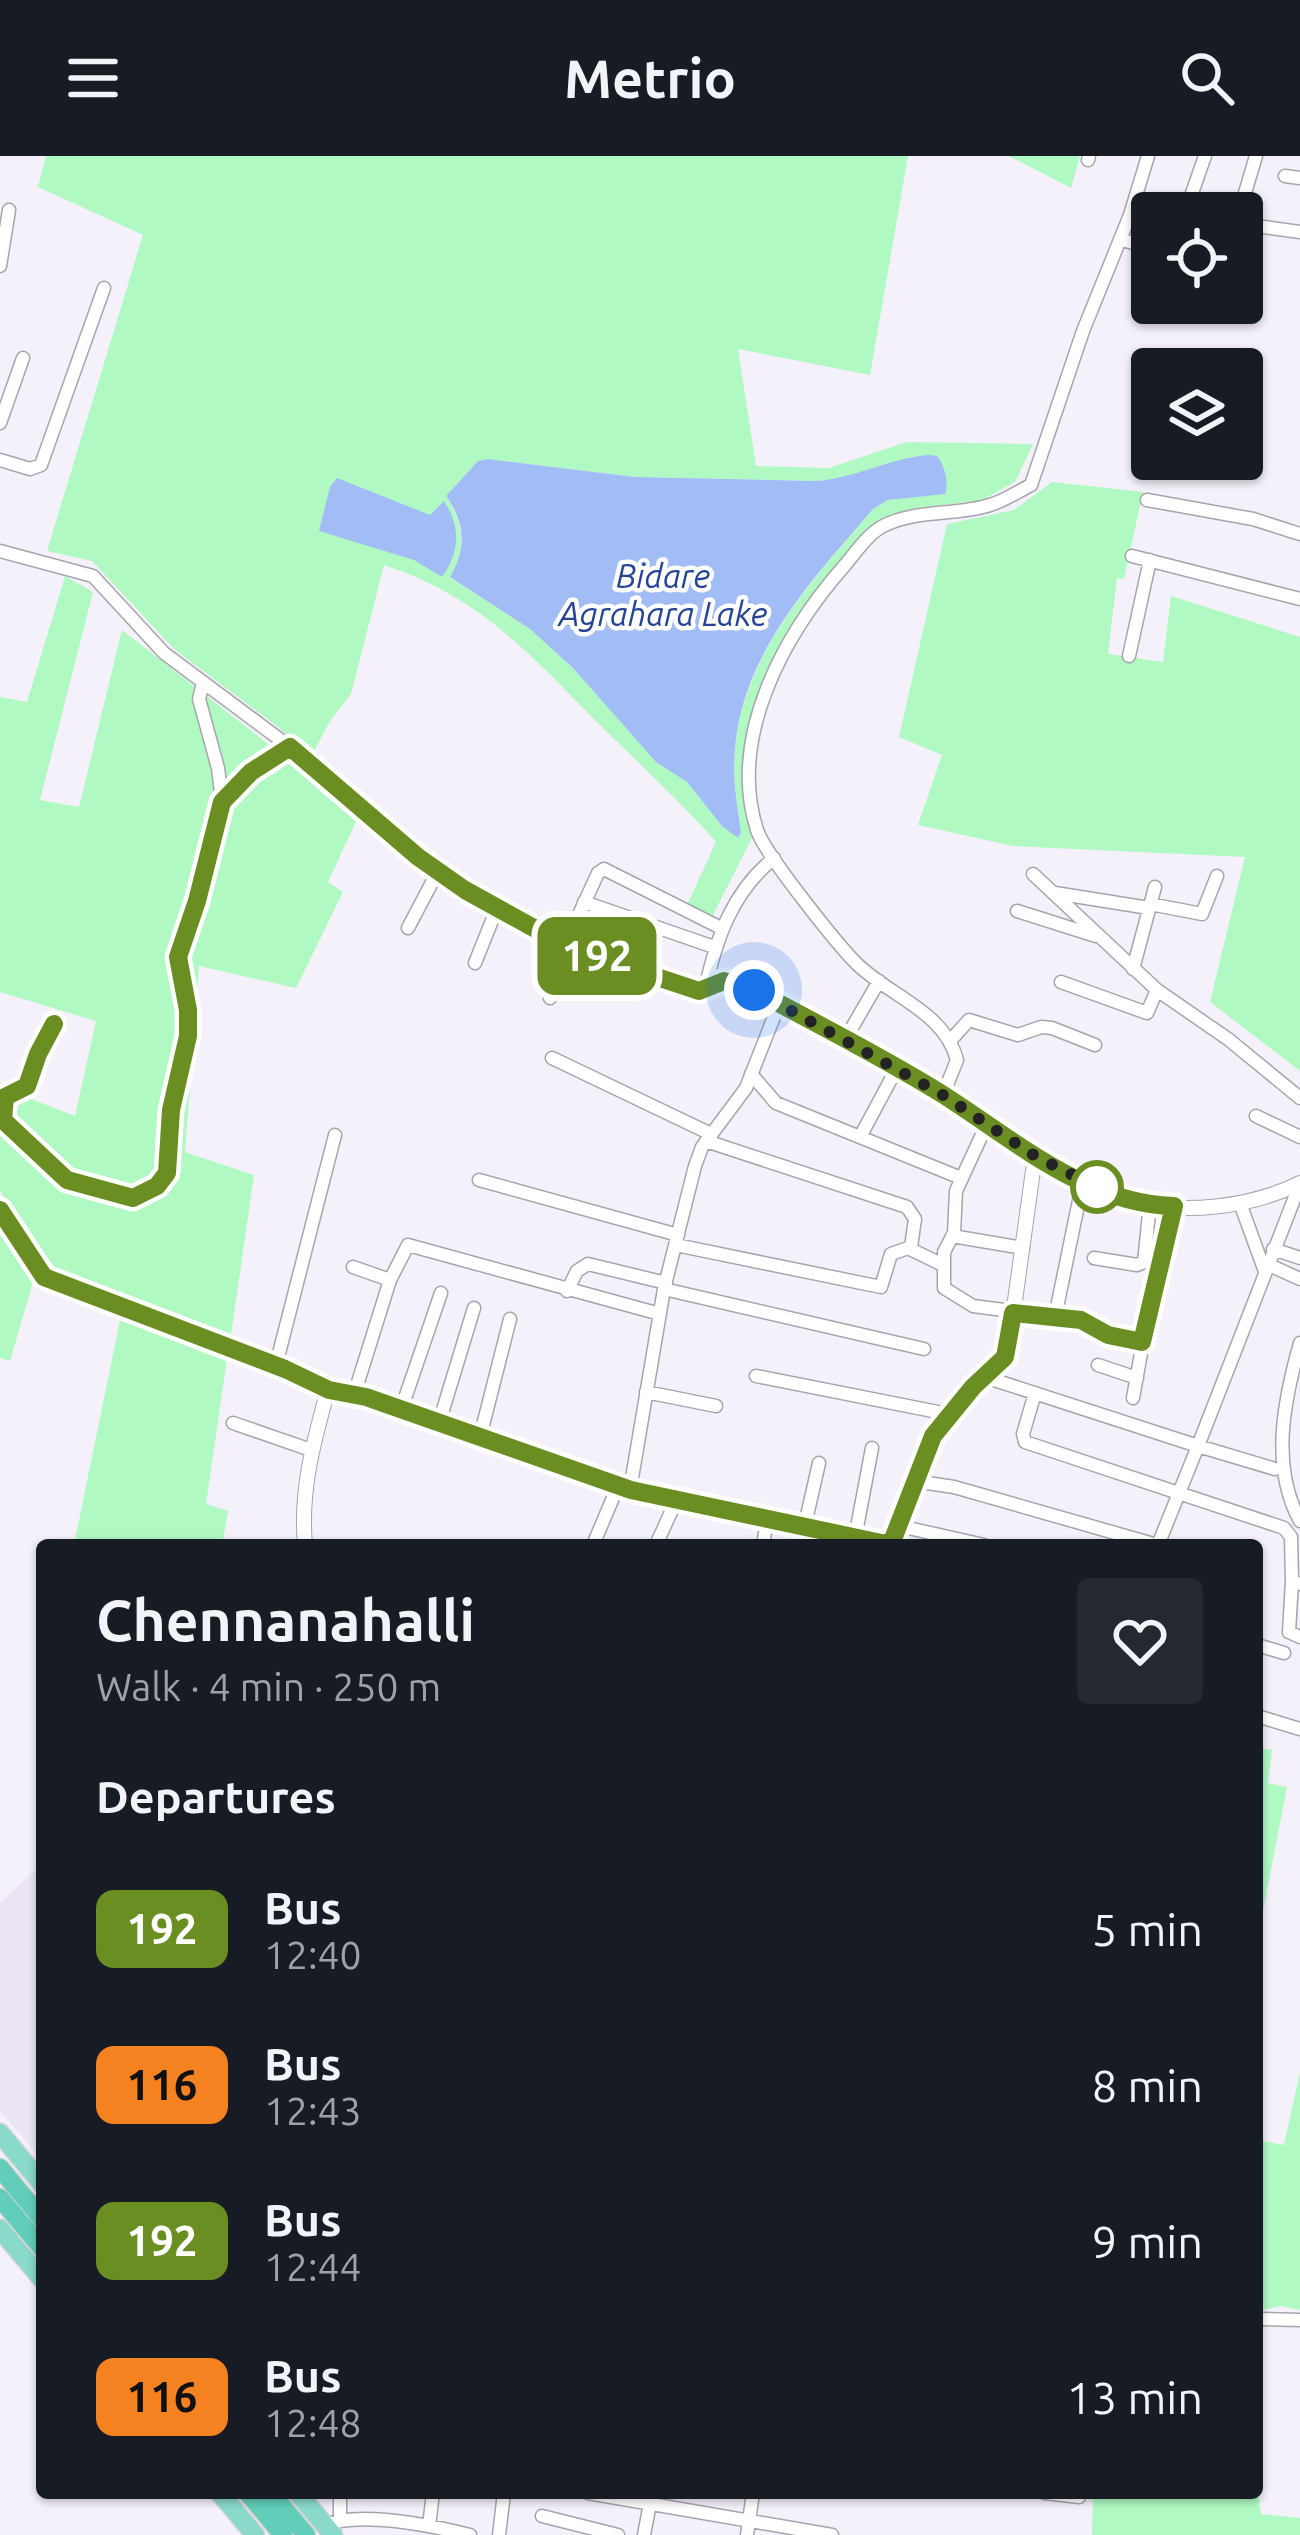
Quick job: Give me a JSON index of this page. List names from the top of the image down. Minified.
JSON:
{"water":["Bidare Agrahara Lake"],"lines":["bus line 192"],"page":{"header":"Metrio","on_map":"192","heading":[["Chennanahalli","Walk · 4 min · 250 m"],"Departures"],"list":[{"mark":"192","name":"Bus","note":"12:40","value":"5 min"},{"mark":"116","name":"Bus","note":"12:43","value":"8 min"},{"mark":"192","name":"Bus","note":"12:44","value":"9 min"},{"mark":"116","name":"Bus","note":"12:48","value":"13 min"}]}}
